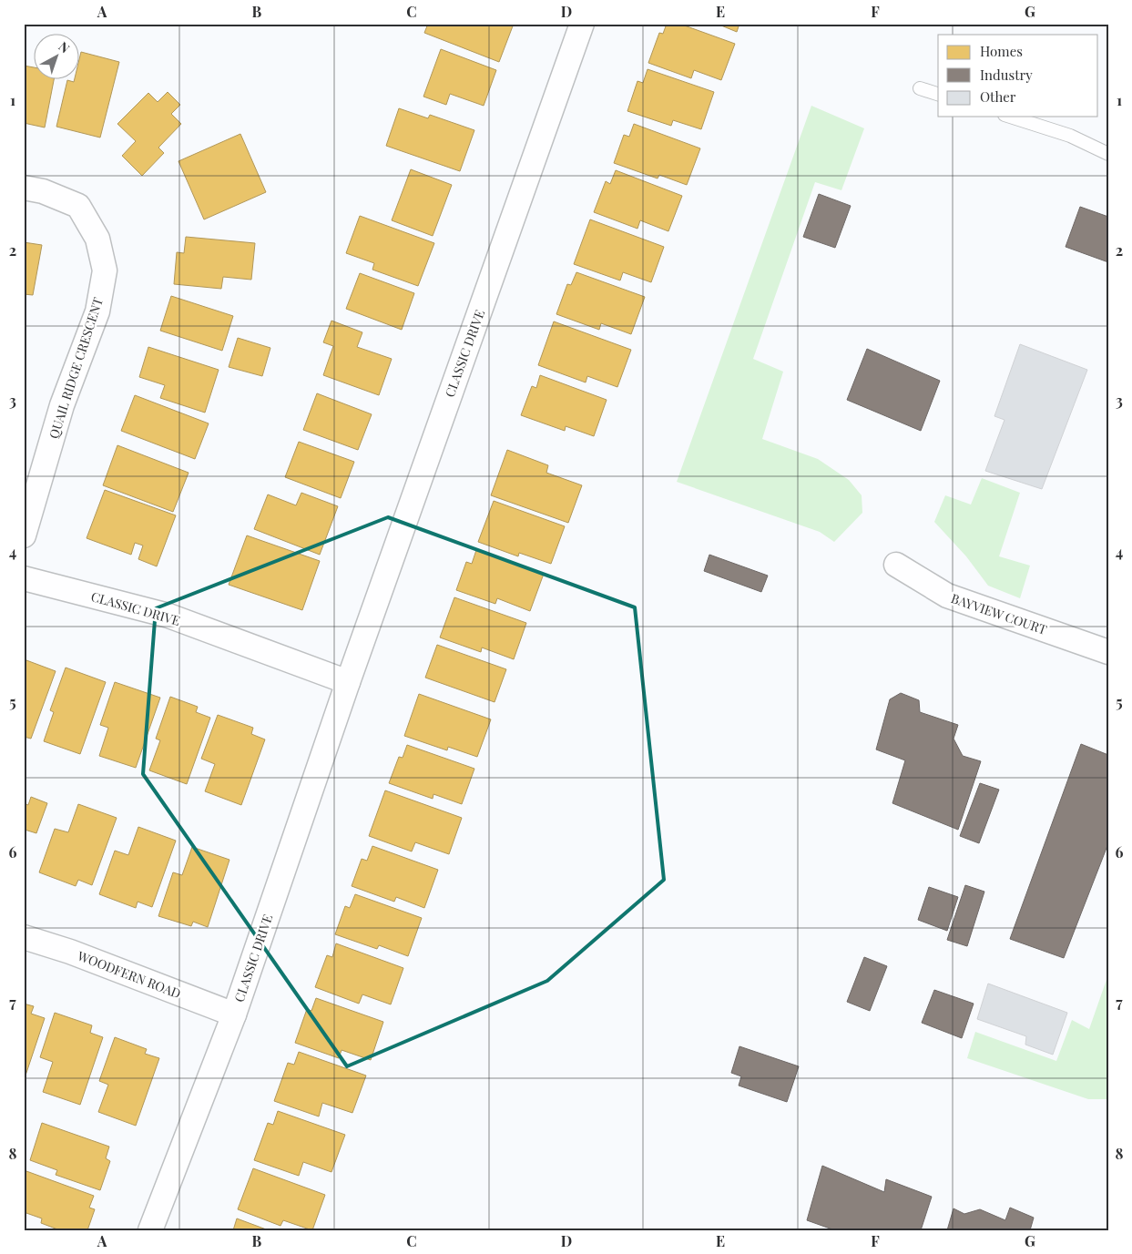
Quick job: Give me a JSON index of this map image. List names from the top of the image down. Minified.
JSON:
{"streets":{"street":["CLASSIC DRIVE","QUAIL RIDGE CRESCENT","BAYVIEW COURT","WOODFERN ROAD"]},"crossings":[["CLASSIC DRIVE","WOODFERN ROAD"]],"legend":["Homes","Industry","Other"],"north":"top right","grid":{"columns":["A","B","C","D","E","F","G"],"rows":["1","2","3","4","5","6","7","8"]}}
